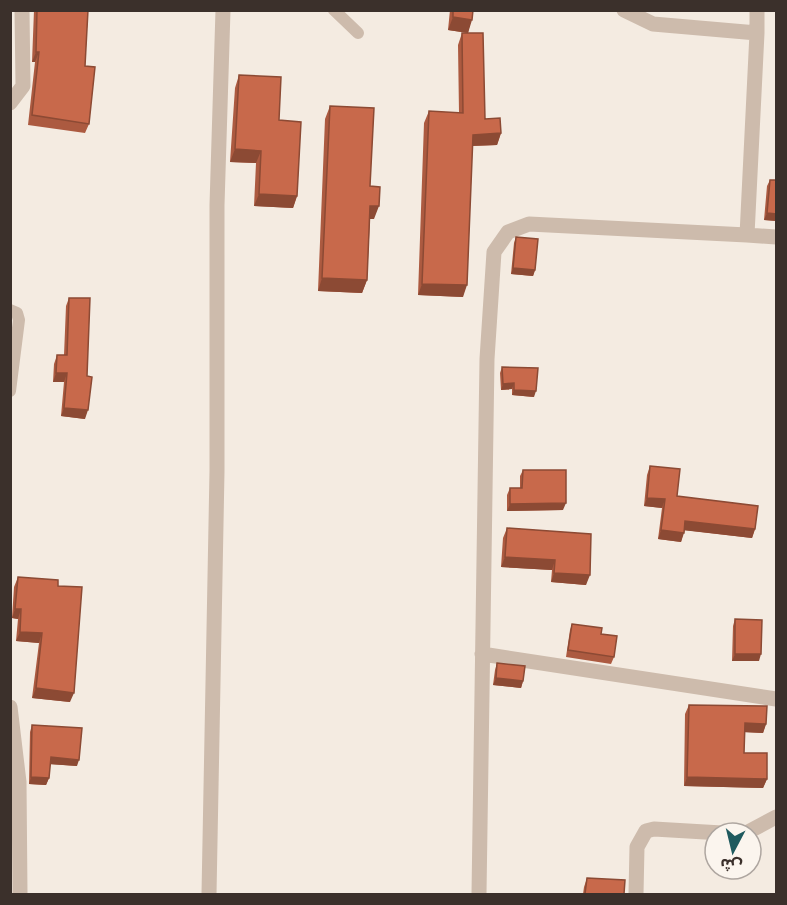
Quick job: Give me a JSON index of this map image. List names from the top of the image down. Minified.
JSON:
{"north":"bottom"}
